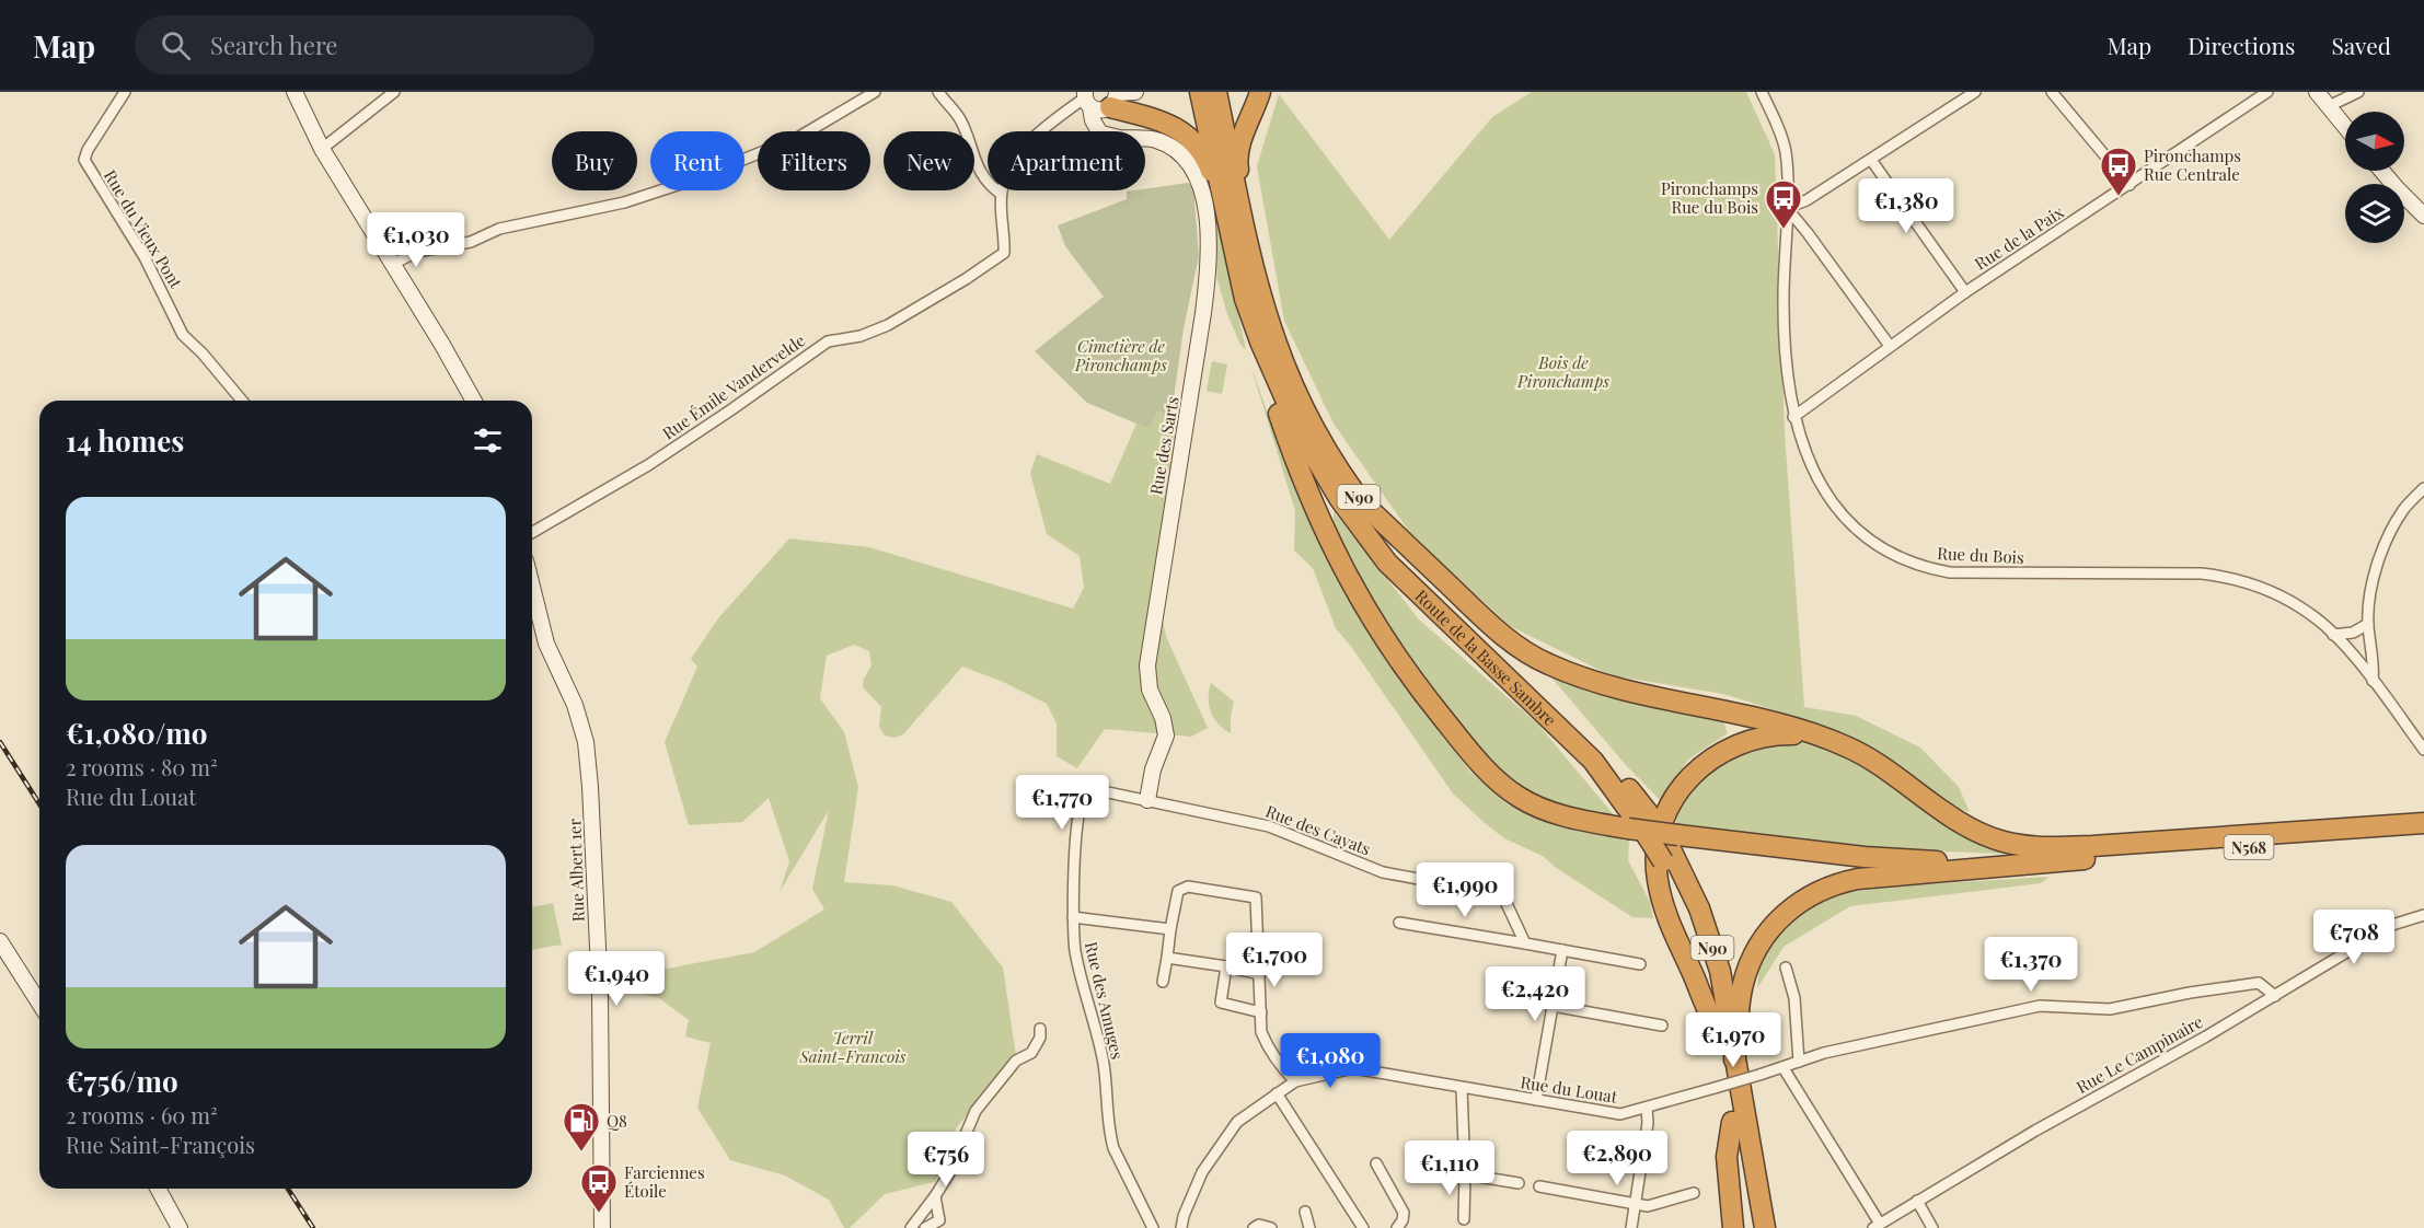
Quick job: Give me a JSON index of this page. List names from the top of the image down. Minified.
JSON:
{"streets":{"highway":["N90","Route de la Basse Sambre","N568"],"street":["Rue du Vieux Pont","Rue de la Paix","Rue Émile Vandervelde","Rue des Sarts","Rue du Bois","Rue des Cayats","Rue Albert 1er","Rue des Amuges","Rue Le Campinaire","Rue du Louat"]},"crossings":[["Rue de la Paix","Rue du Bois"],["Rue Émile Vandervelde","Rue des Sarts"],["Rue des Sarts","Rue des Cayats"],["Rue des Cayats","Rue des Amuges"],["Rue Le Campinaire","Rue du Louat"]],"parks":["Cimetière de Pironchamps","Bois de Pironchamps","Terril Saint-Francois"],"places":{"bus stop":["Pironchamps Rue Centrale","Pironchamps Rue du Bois","Farciennes Étoile"],"fuel station":["Q8"]},"north":"right","page":{"header":"Map","search":"Search here","nav":["Map","Directions","Saved"],"chip":["Buy","Rent","Filters","New","Apartment"],"price":["€1,380","€1,030","€1,770","€1,990","€708","€1,700","€1,370","€1,940","€2,420","€1,970","€1,080","€2,890","€756","€1,110"],"heading":"14 homes","list":[{"name":"€1,080/mo","note":"2 rooms · 80 m² · Rue du Louat"},{"name":"€756/mo","note":"2 rooms · 60 m² · Rue Saint-François"}]}}
